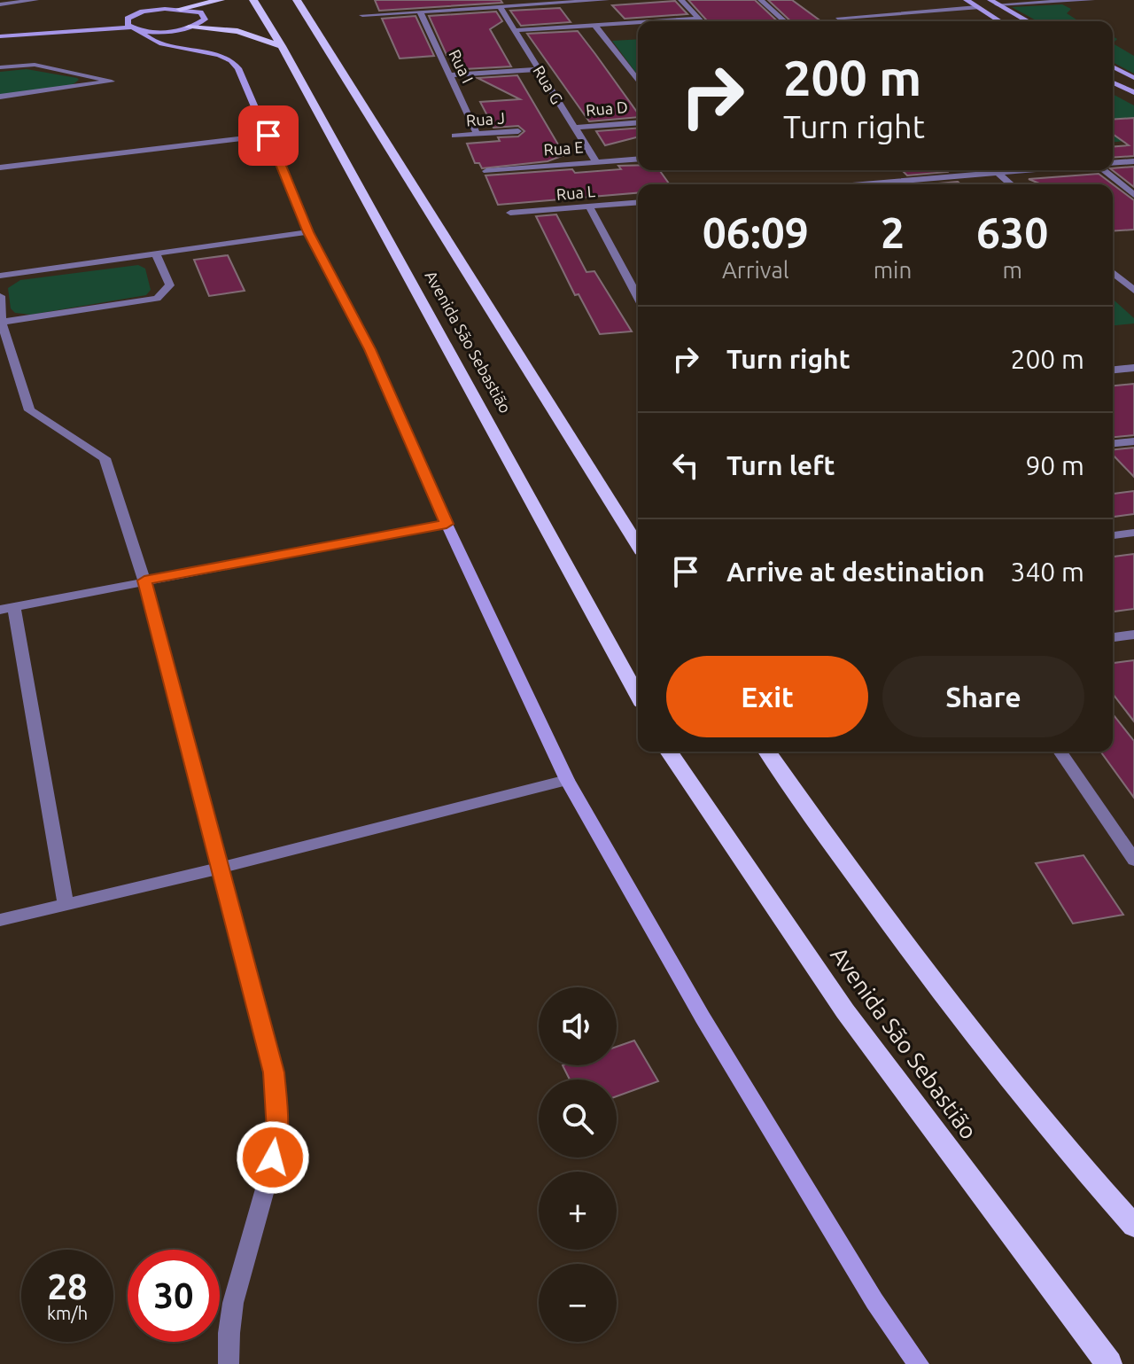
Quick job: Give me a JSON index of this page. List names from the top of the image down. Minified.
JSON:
{"streets":{"main road":["Avenida São Sebastião"],"street":["Rua I","Rua G","Rua D","Rua J","Rua E","Rua L"]},"crossings":[["Rua I","Rua J"],["Rua G","Rua D"],["Rua G","Rua E"]],"page":{"turn":["200 m","Turn right"],"eta":["06:09","Arrival","2","min","630","m"],"list":[{"name":"Turn right","value":"200 m"},{"name":"Turn left","value":"90 m"},{"name":"Arrive at destination","value":"340 m"}],"buttons":["Exit","Share"],"map_buttons":["+","−"],"speed":"28 km/h","limit":"30"}}
